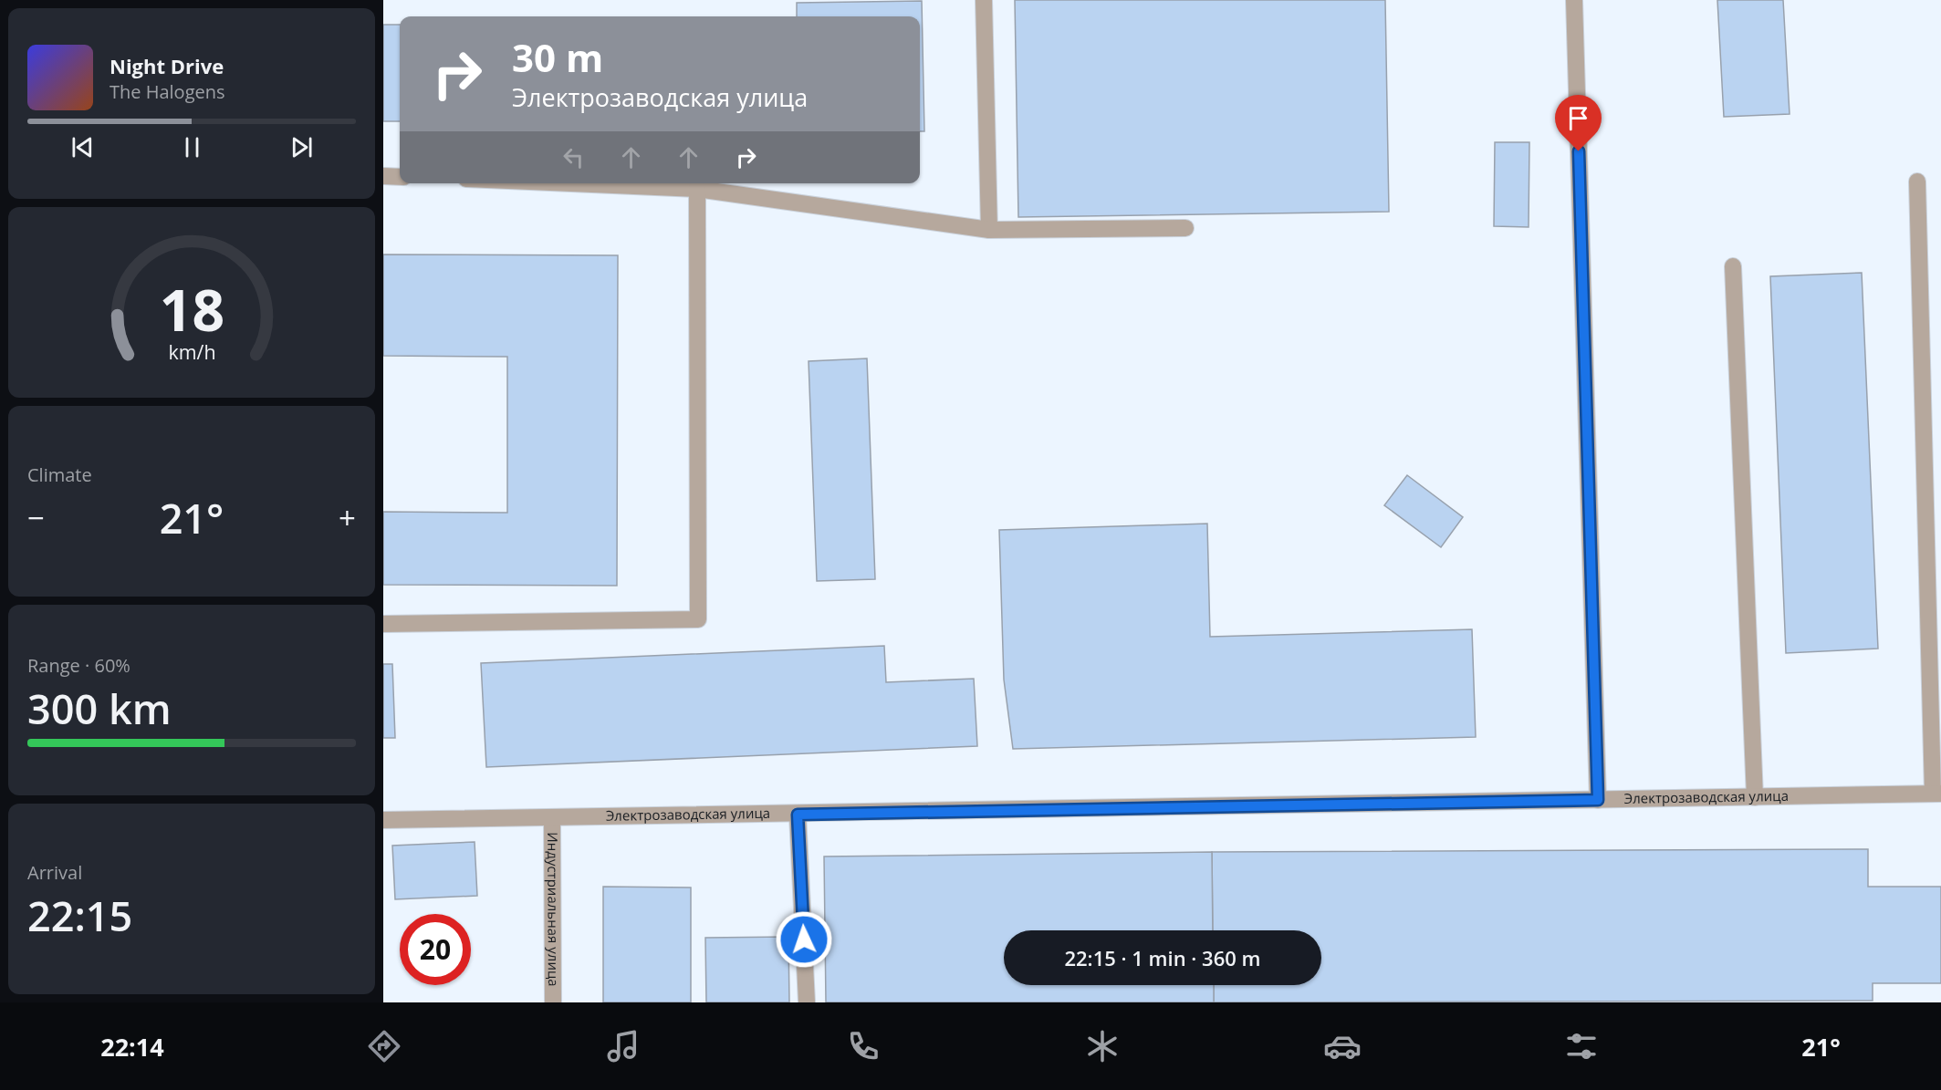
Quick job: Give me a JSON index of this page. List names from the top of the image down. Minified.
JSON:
{"streets":{"street":["Электрозаводская улица","Индустриальная улица"]},"crossings":[["Электрозаводская улица","Индустриальная улица"]],"page":{"turn":["30 m","Электрозаводская улица"],"song":["Night Drive","The Halogens"],"tile":["Climate",["Range · 60%","300 km"],["Arrival","22:15"]],"heat":["−","21°","+"],"limit":"20","trip":"22:15 · 1 min · 360 m","tabs":["22:14","21°"],"gauge":["18","km/h"]}}
